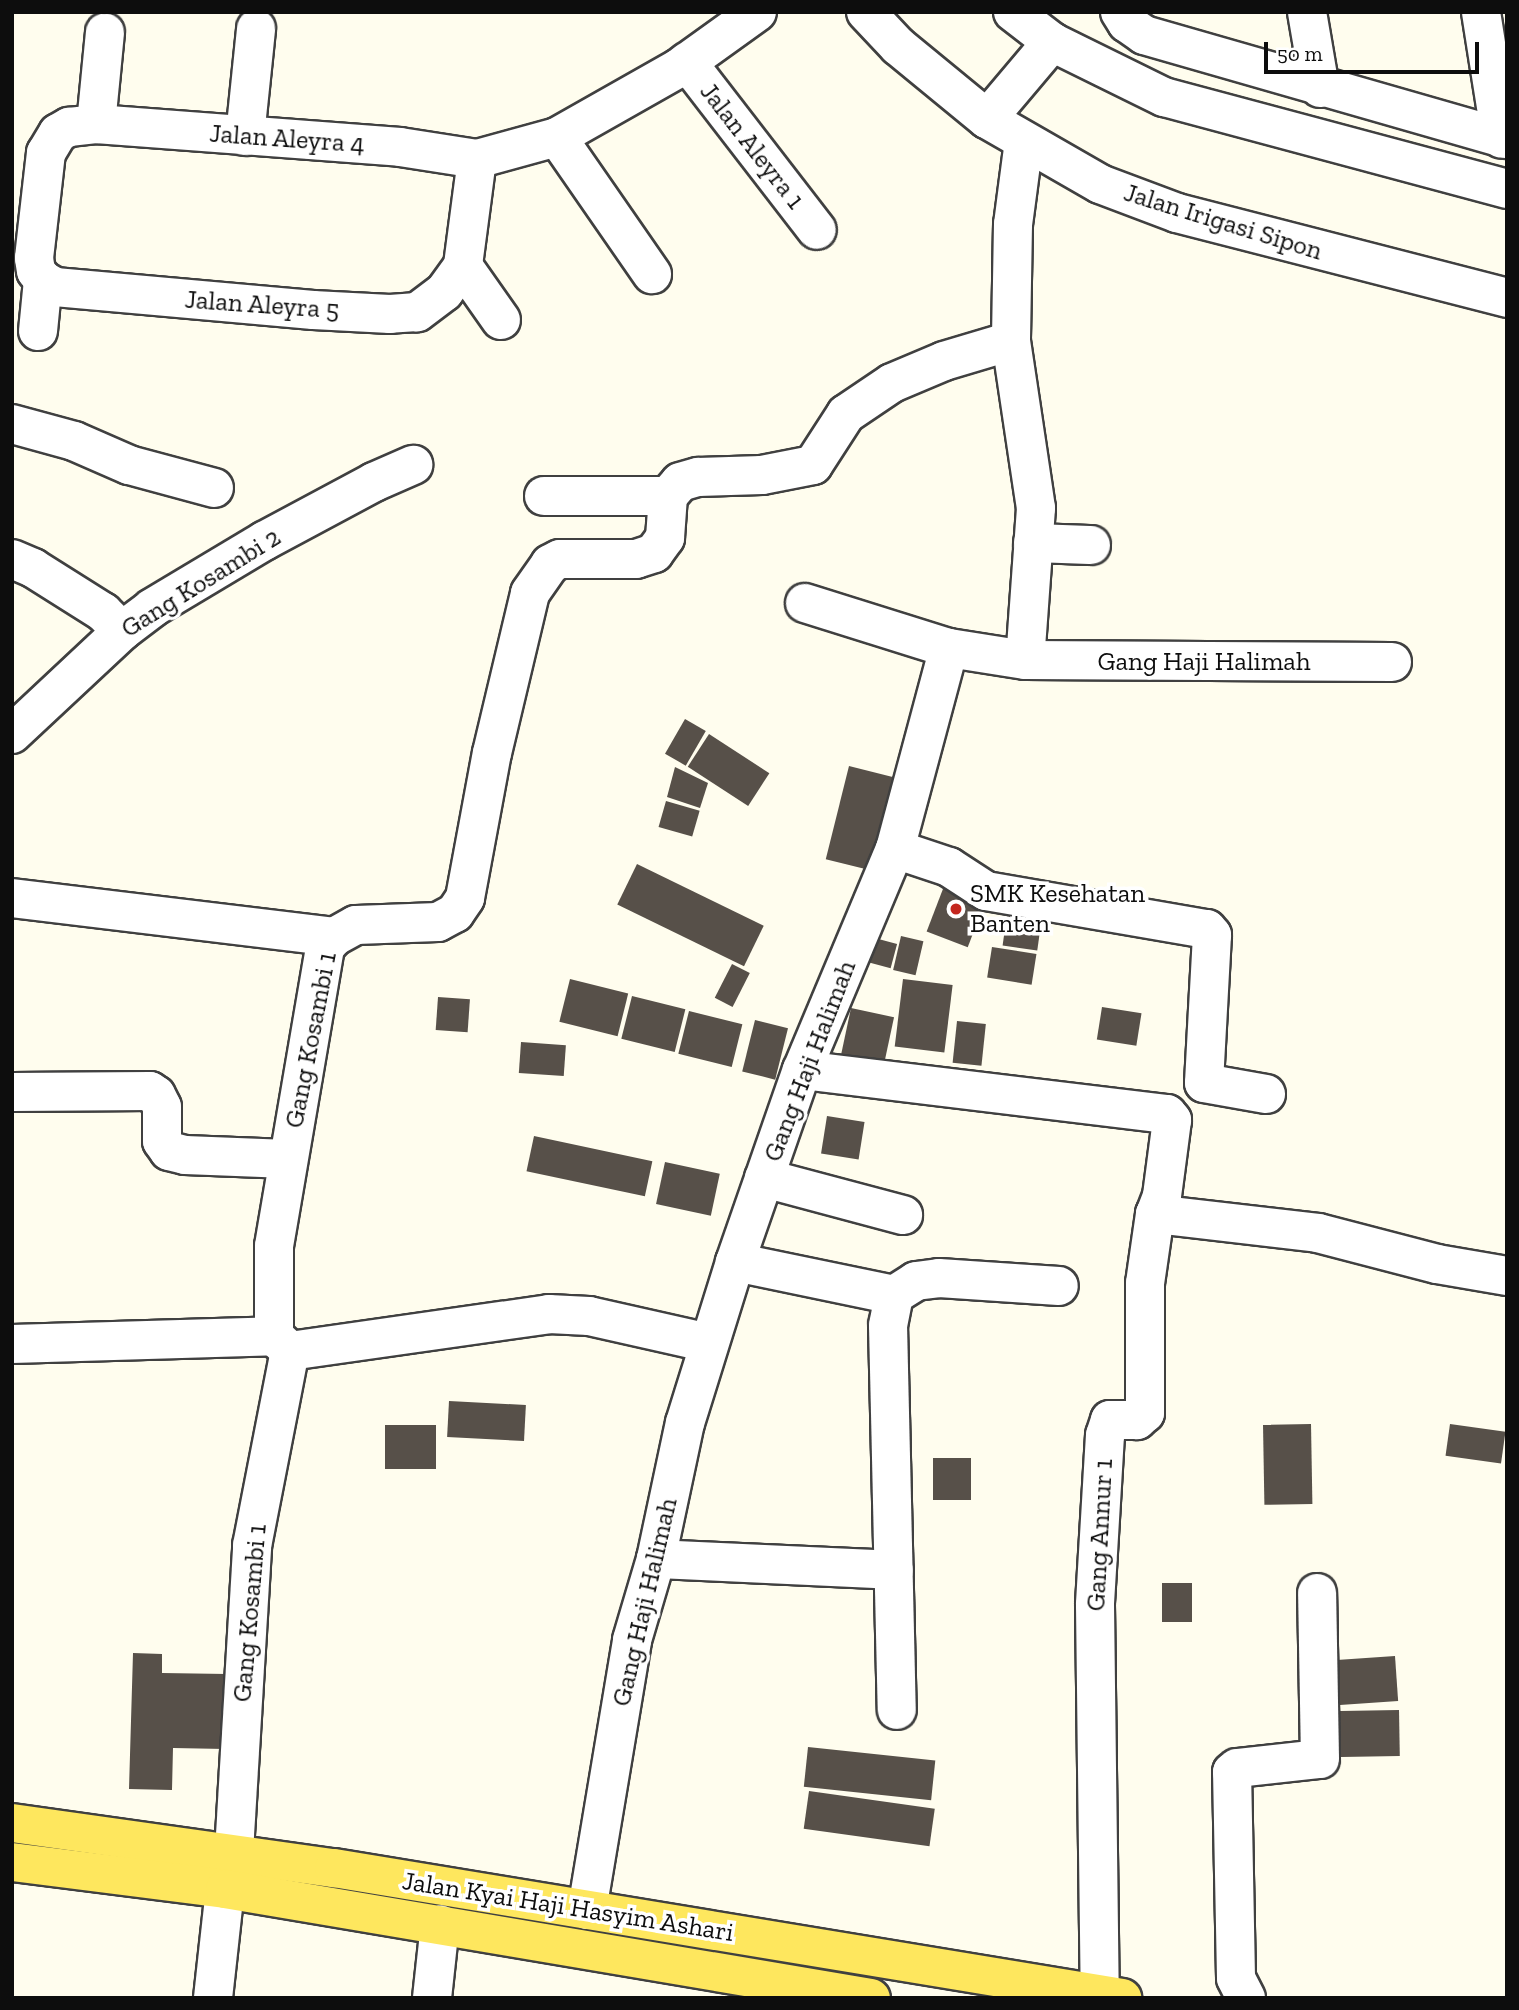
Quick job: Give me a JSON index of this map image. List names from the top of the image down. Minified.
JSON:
{"streets":{"main road":["Jalan Kyai Haji Hasyim Ashari"],"street":["Jalan Aleyra 4","Jalan Aleyra 1","Jalan Irigasi Sipon","Jalan Aleyra 5","Gang Kosambi 2","Gang Haji Halimah","Gang Kosambi 1","Gang Annur 1"]},"crossings":[["Jalan Aleyra 4","Jalan Aleyra 5"],["Gang Haji Halimah","Gang Annur 1"],["Gang Haji Halimah","Jalan Kyai Haji Hasyim Ashari"],["Gang Kosambi 1","Jalan Kyai Haji Hasyim Ashari"],["Gang Annur 1","Jalan Kyai Haji Hasyim Ashari"]],"places":["SMK Kesehatan Banten"],"scale_bar":"50 m"}
